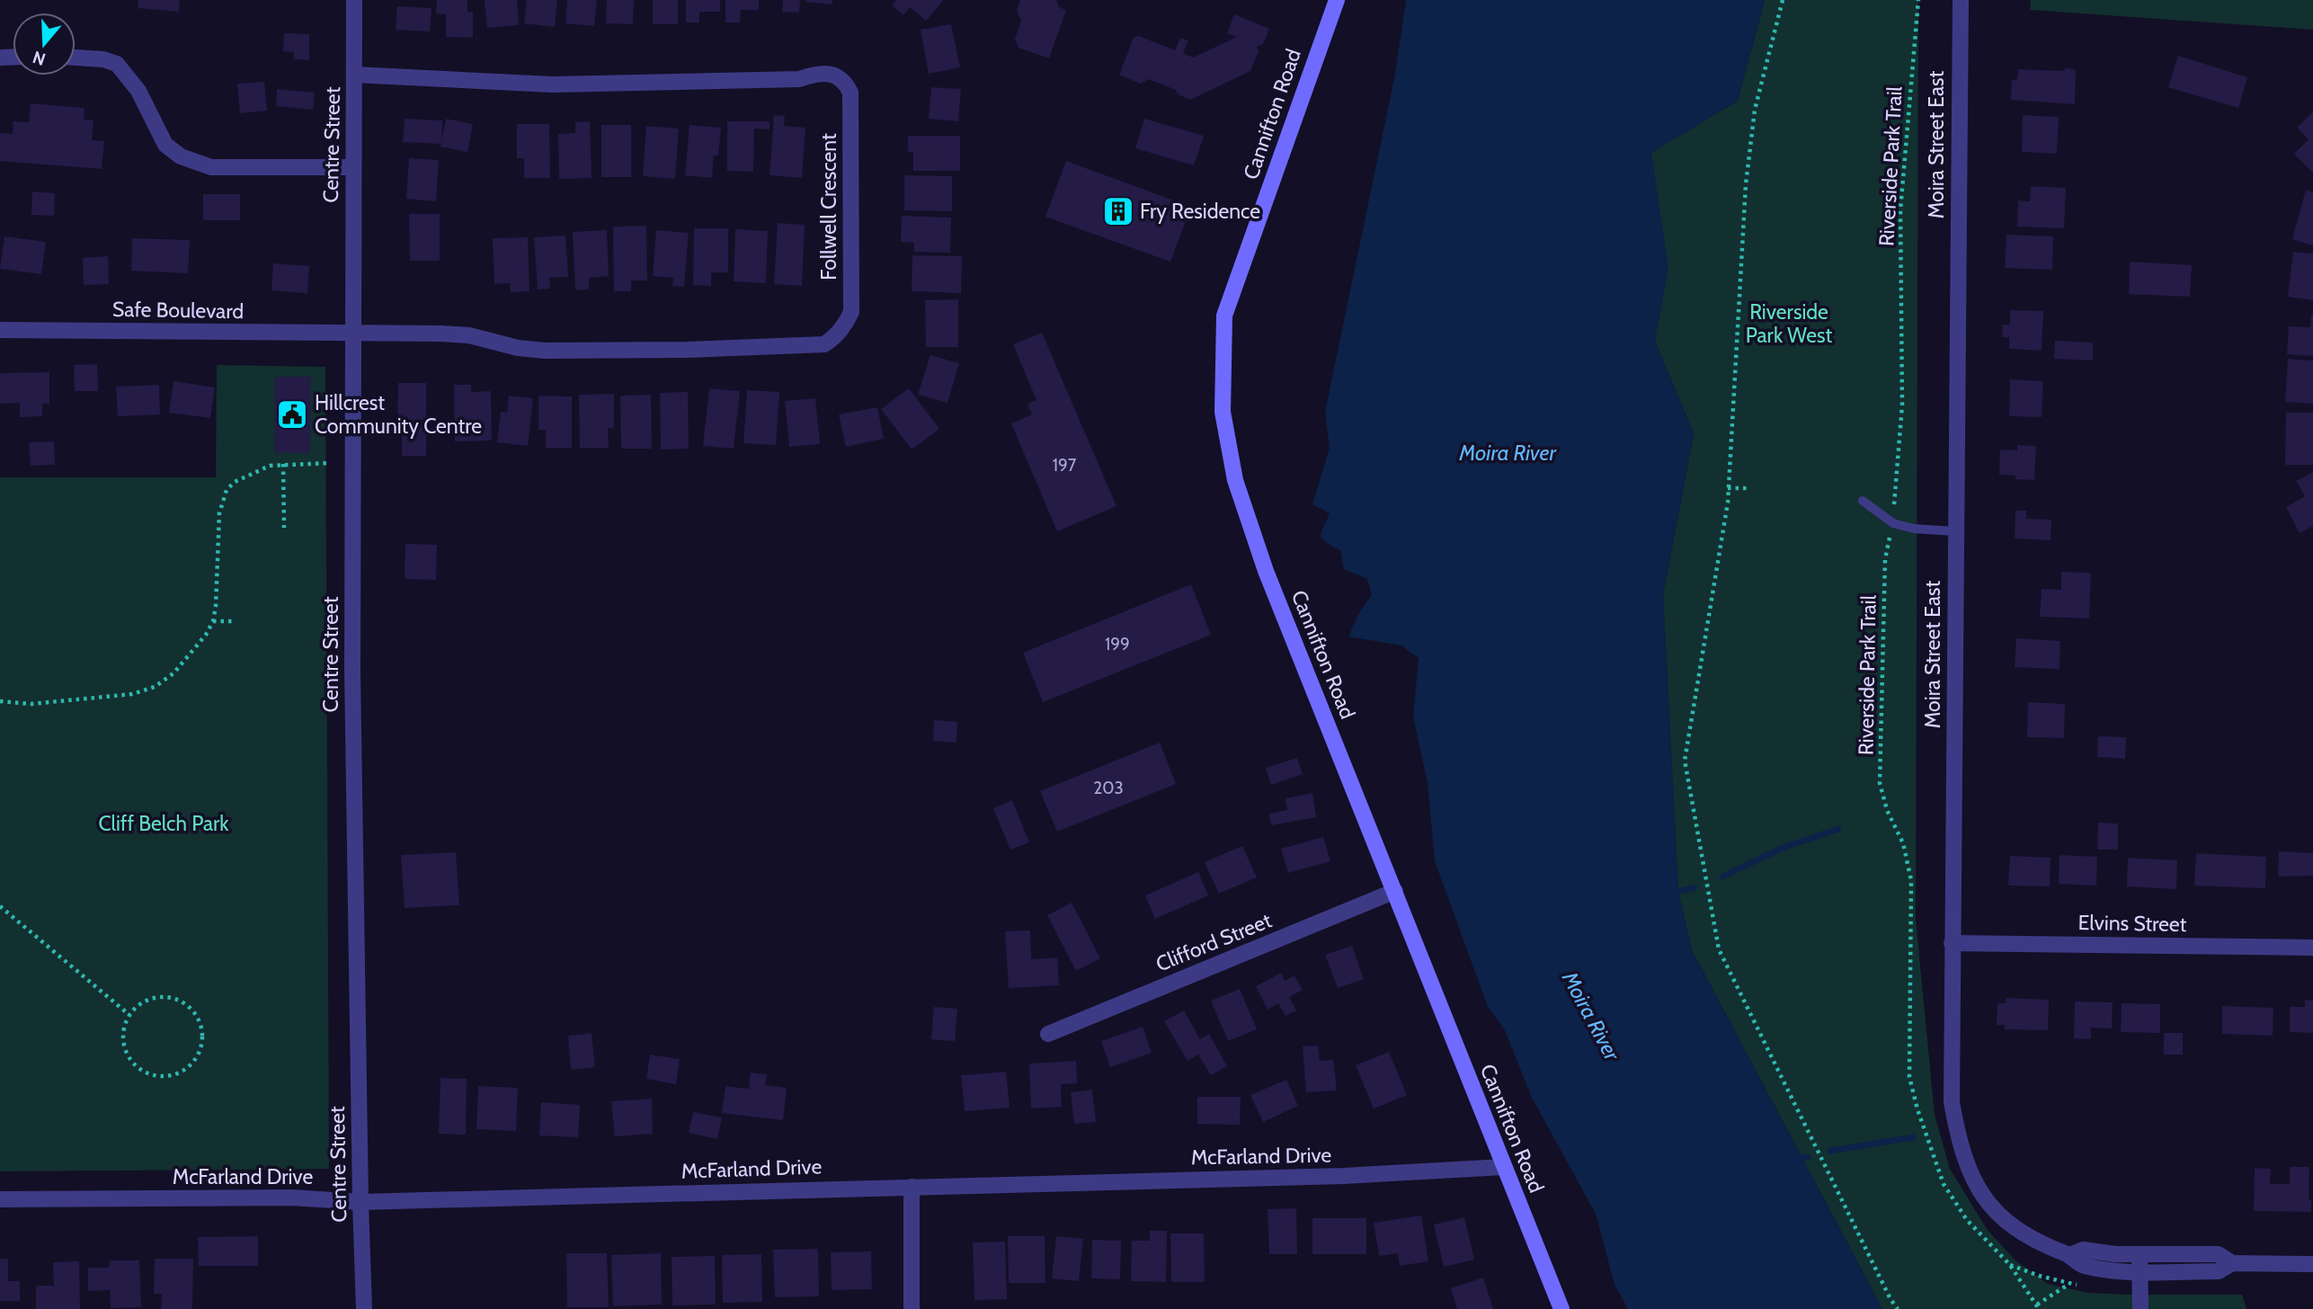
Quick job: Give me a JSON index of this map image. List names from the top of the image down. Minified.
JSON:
{"streets":{"main road":["Cannifton Road"],"street":["Centre Street","Moira Street East","Follwell Crescent","Safe Boulevard","Elvins Street","Clifford Street","McFarland Drive"],"path":["Riverside Park Trail"]},"crossings":[["Cannifton Road","Clifford Street"],["Cannifton Road","McFarland Drive"],["Centre Street","Follwell Crescent"],["Centre Street","Safe Boulevard"],["Centre Street","McFarland Drive"],["Moira Street East","Elvins Street"],["Follwell Crescent","Safe Boulevard"]],"water":["Moira River"],"parks":["Riverside Park West","Cliff Belch Park"],"places":{"building":["Fry Residence"],"public building":["Hillcrest Community Centre"]},"house_numbers":["197","199","203"],"north":"bottom"}
